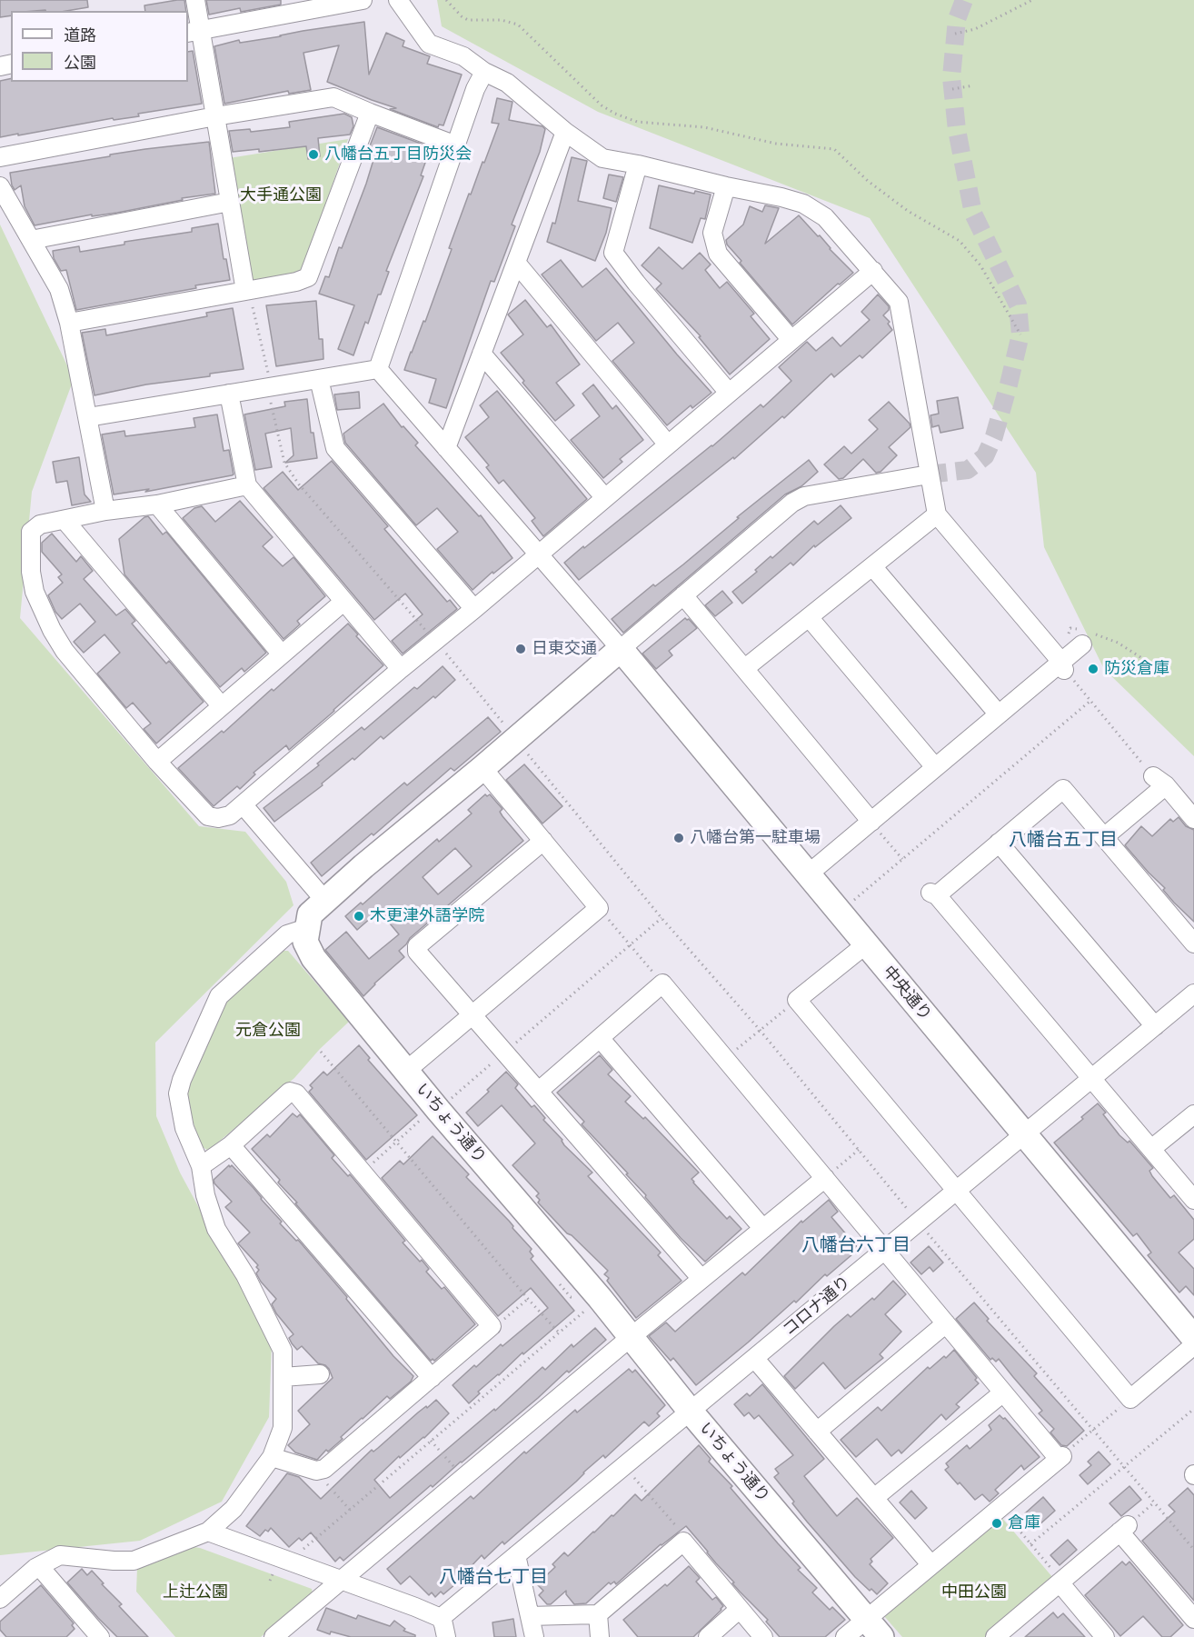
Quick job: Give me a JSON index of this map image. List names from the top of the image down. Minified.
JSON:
{"streets":{"street":["中央通り","いちょう通り","コロナ通り"]},"crossings":[["中央通り","コロナ通り"],["いちょう通り","コロナ通り"]],"districts":["八幡台五丁目","八幡台六丁目","八幡台七丁目"],"parks":["大手通公園","元倉公園","上辻公園","中田公園"],"places":["八幡台五丁目防災会","日東交通","防災倉庫","八幡台第一駐車場","木更津外語学院","倉庫"],"legend":["道路","公園"]}
